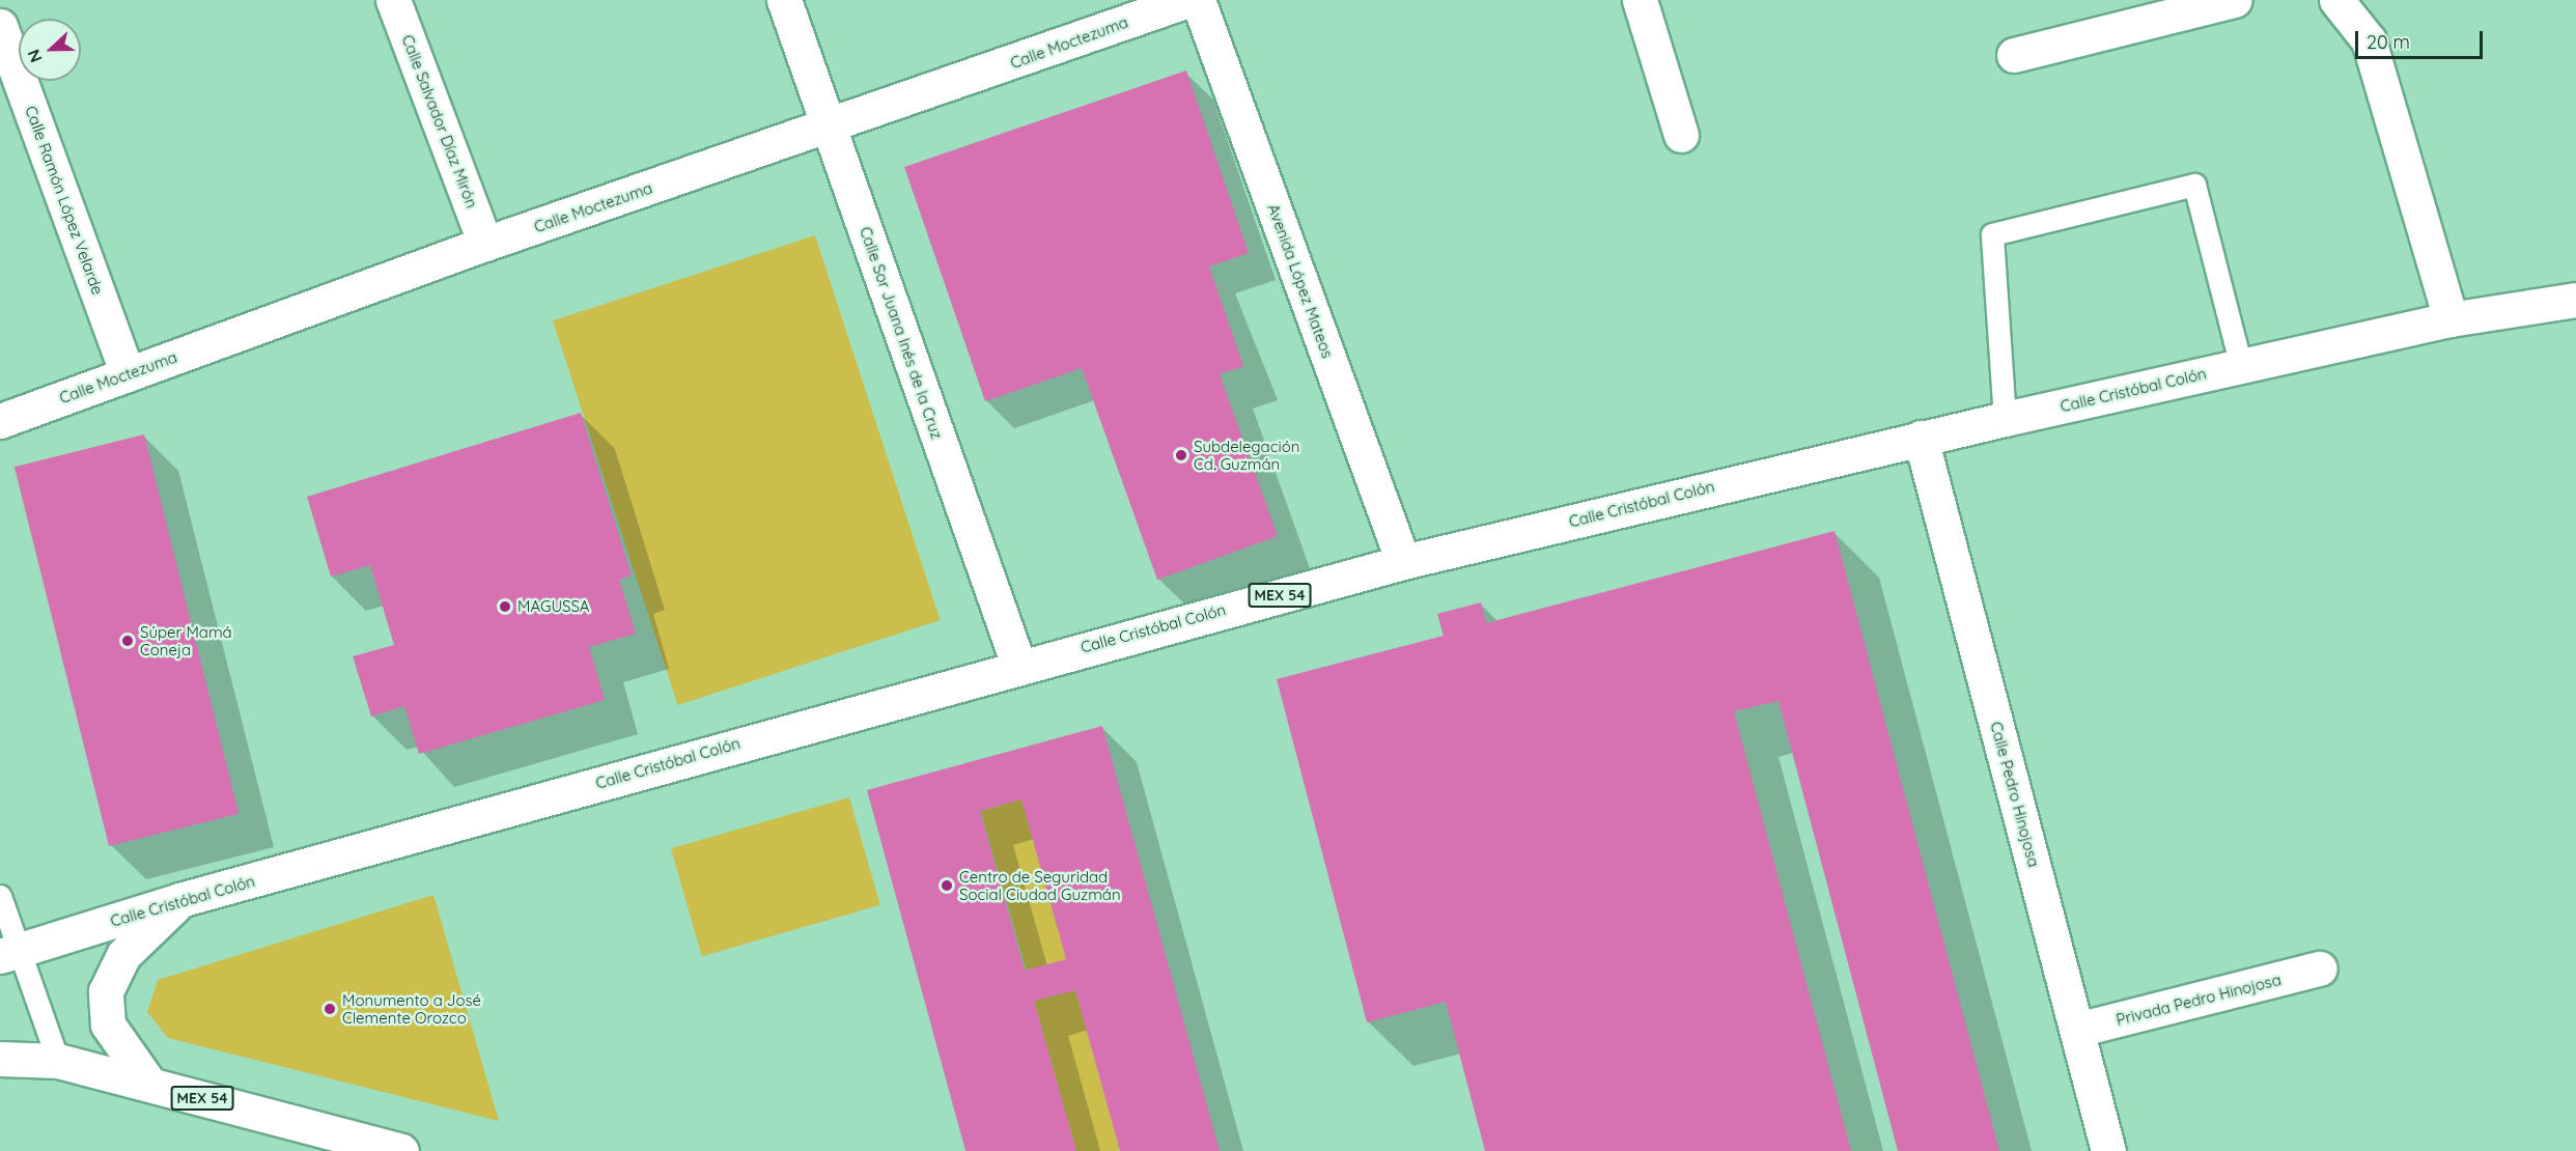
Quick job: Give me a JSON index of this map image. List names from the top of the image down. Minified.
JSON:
{"streets":{"street":["Calle Moctezuma","Calle Salvador Díaz Mirón","Calle Ramón López Velarde","Avenida López Mateos","Calle Sor Juana Inés de la Cruz","Calle Cristóbal Colón","MEX 54","Calle Pedro Hinojosa","Privada Pedro Hinojosa"]},"crossings":[["Calle Moctezuma","Calle Salvador Díaz Mirón"],["Calle Moctezuma","Calle Ramón López Velarde"],["Calle Moctezuma","Calle Sor Juana Inés de la Cruz"],["Avenida López Mateos","Calle Cristóbal Colón"],["Calle Sor Juana Inés de la Cruz","Calle Cristóbal Colón"],["Calle Cristóbal Colón","Calle Pedro Hinojosa"],["Calle Pedro Hinojosa","Privada Pedro Hinojosa"]],"places":["Subdelegación Cd. Guzmán","MAGUSSA","Súper Mamá Coneja","Centro de Seguridad Social Ciudad Guzmán","Monumento a José Clemente Orozco"],"scale_bar":"20 m","north":"left"}
